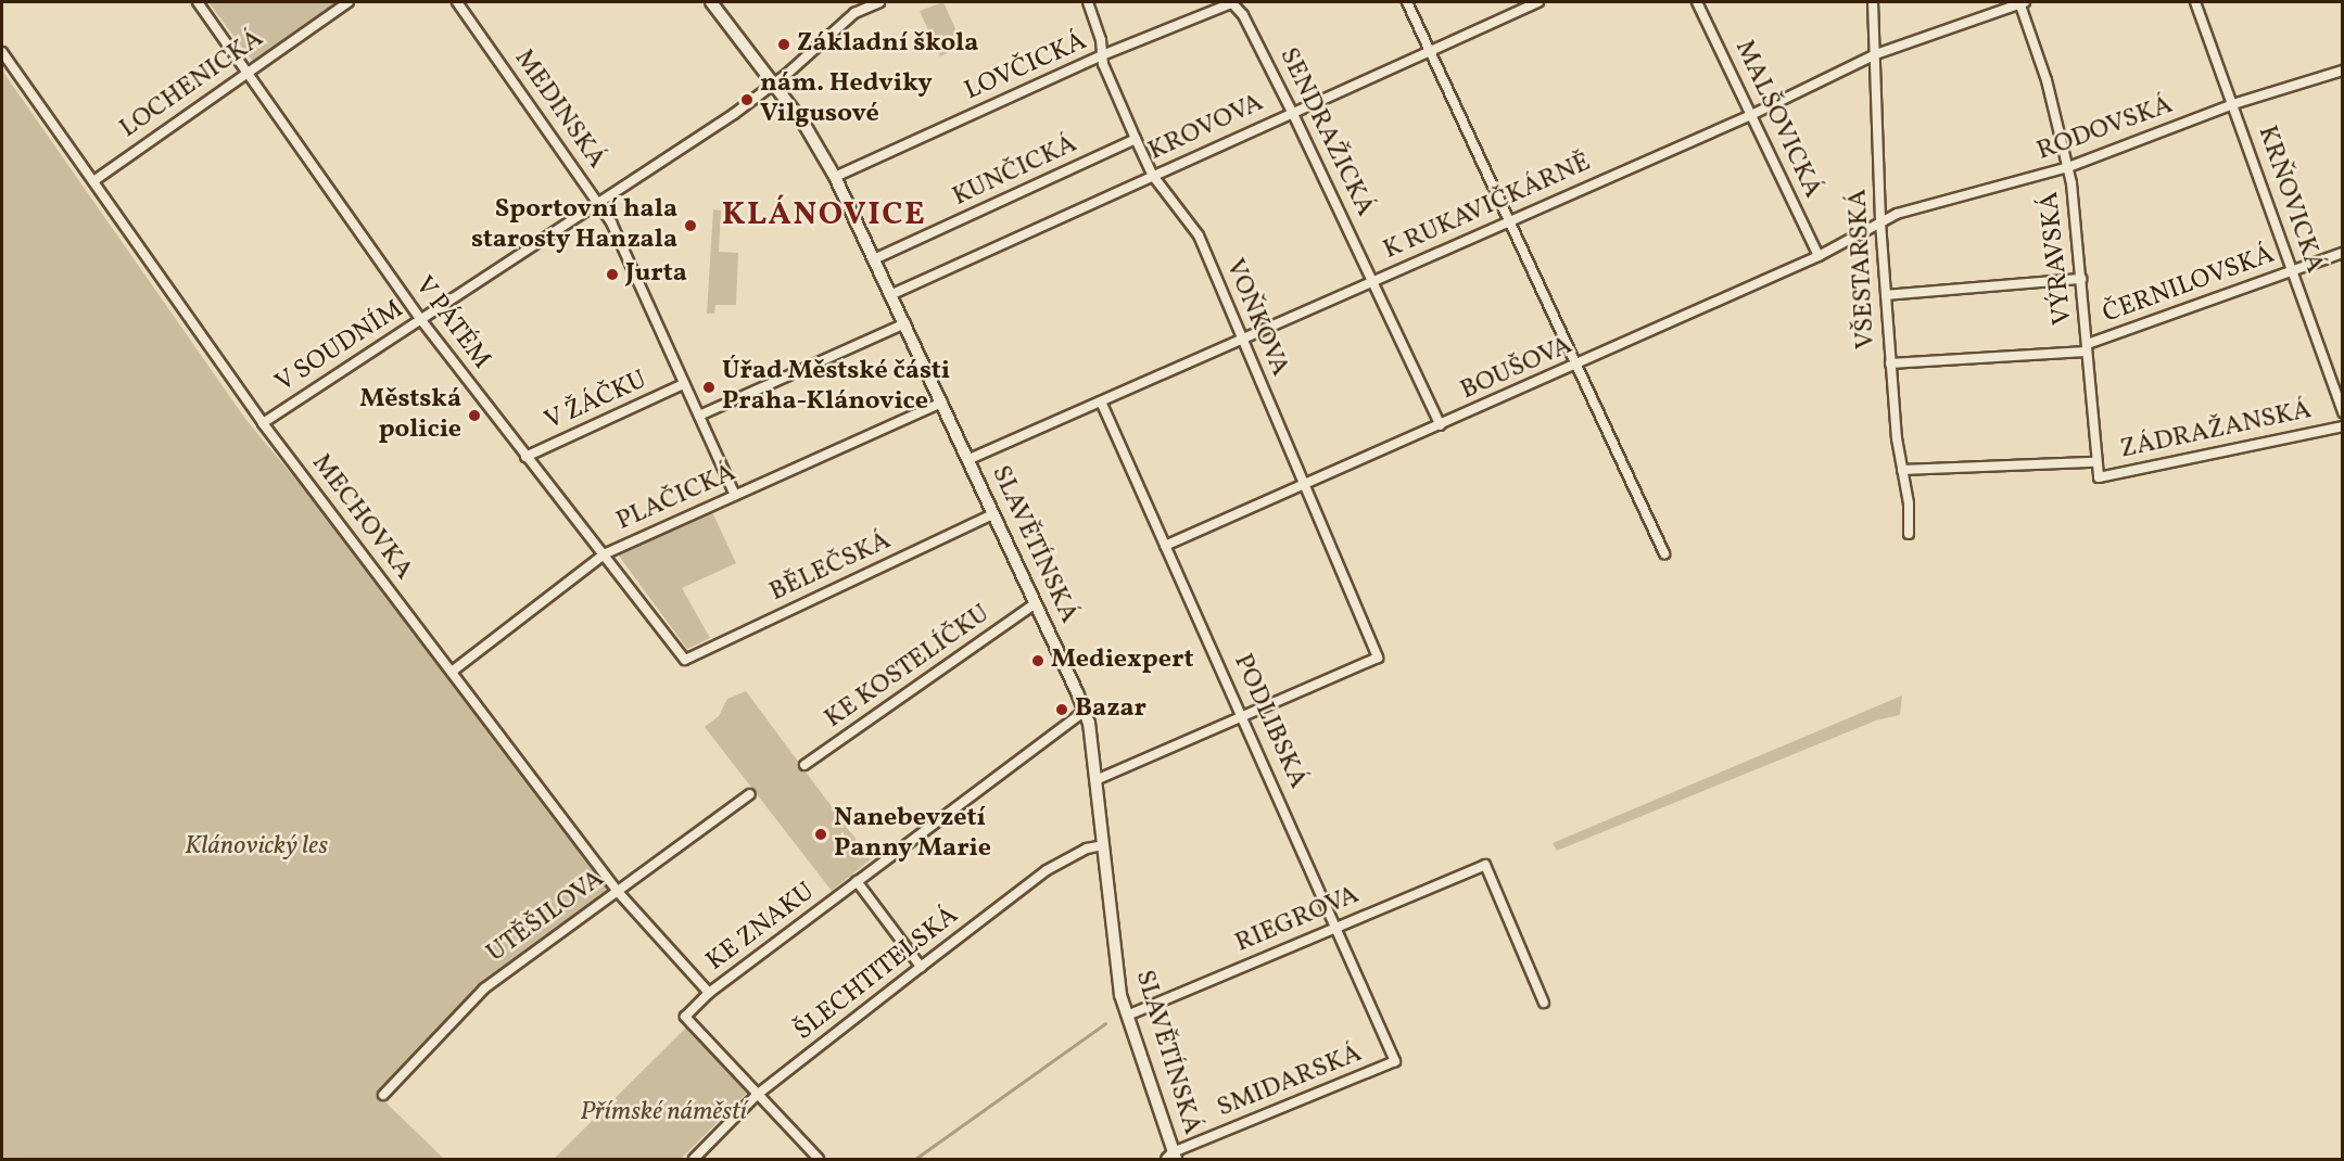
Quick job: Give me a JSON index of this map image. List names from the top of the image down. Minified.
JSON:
{"streets":{"street":["LOVČICKÁ","LOCHENICKÁ","MEDINSKÁ","MALŠOVICKÁ","KROVOVA","RODOVSKÁ","SENDRAŽICKÁ","KUNČICKÁ","KRŇOVICKÁ","K RUKAVIČKÁRNĚ","VÝRAVSKÁ","VŠESTARSKÁ","ČERNILOVSKÁ","VOŇKOVA","V PÁTÉM","V SOUDNÍM","BOUŠOVA","V ŽÁČKU","ZÁDRAŽANSKÁ","PLAČICKÁ","MECHOVKA","SLAVĚTÍNSKÁ","BĚLEČSKÁ","KE KOSTELÍČKU","PODLIBSKÁ","UTĚŠILOVA","RIEGROVA","KE ZNAKU","ŠLECHTITELSKÁ","SMIDARSKÁ"]},"crossings":[["LOVČICKÁ","SENDRAŽICKÁ"],["LOVČICKÁ","VOŇKOVA"],["LOVČICKÁ","SLAVĚTÍNSKÁ"],["LOCHENICKÁ","V PÁTÉM"],["LOCHENICKÁ","MECHOVKA"],["MEDINSKÁ","V SOUDNÍM"],["MEDINSKÁ","V ŽÁČKU"],["MEDINSKÁ","PLAČICKÁ"],["MALŠOVICKÁ","K RUKAVIČKÁRNĚ"],["MALŠOVICKÁ","BOUŠOVA"],["KROVOVA","SENDRAŽICKÁ"],["KROVOVA","VOŇKOVA"],["KROVOVA","SLAVĚTÍNSKÁ"],["RODOVSKÁ","KRŇOVICKÁ"],["RODOVSKÁ","VÝRAVSKÁ"],["RODOVSKÁ","VŠESTARSKÁ"],["RODOVSKÁ","BOUŠOVA"],["SENDRAŽICKÁ","K RUKAVIČKÁRNĚ"],["SENDRAŽICKÁ","BOUŠOVA"],["KUNČICKÁ","VOŇKOVA"],["KUNČICKÁ","SLAVĚTÍNSKÁ"],["KRŇOVICKÁ","ČERNILOVSKÁ"],["K RUKAVIČKÁRNĚ","VÝRAVSKÁ"],["K RUKAVIČKÁRNĚ","VŠESTARSKÁ"],["K RUKAVIČKÁRNĚ","VOŇKOVA"],["K RUKAVIČKÁRNĚ","SLAVĚTÍNSKÁ"],["K RUKAVIČKÁRNĚ","PODLIBSKÁ"],["VÝRAVSKÁ","ČERNILOVSKÁ"],["VÝRAVSKÁ","ZÁDRAŽANSKÁ"],["VŠESTARSKÁ","ČERNILOVSKÁ"],["VŠESTARSKÁ","BOUŠOVA"],["VOŇKOVA","BOUŠOVA"],["VOŇKOVA","PODLIBSKÁ"],["V PÁTÉM","V SOUDNÍM"],["V PÁTÉM","V ŽÁČKU"],["V PÁTÉM","PLAČICKÁ"],["V PÁTÉM","BĚLEČSKÁ"],["V SOUDNÍM","MECHOVKA"],["V SOUDNÍM","SLAVĚTÍNSKÁ"],["BOUŠOVA","PODLIBSKÁ"],["PLAČICKÁ","MECHOVKA"],["PLAČICKÁ","SLAVĚTÍNSKÁ"],["MECHOVKA","UTĚŠILOVA"],["MECHOVKA","KE ZNAKU"],["SLAVĚTÍNSKÁ","BĚLEČSKÁ"],["SLAVĚTÍNSKÁ","KE KOSTELÍČKU"],["SLAVĚTÍNSKÁ","RIEGROVA"],["SLAVĚTÍNSKÁ","KE ZNAKU"],["SLAVĚTÍNSKÁ","ŠLECHTITELSKÁ"],["SLAVĚTÍNSKÁ","SMIDARSKÁ"],["PODLIBSKÁ","RIEGROVA"],["PODLIBSKÁ","SMIDARSKÁ"],["KE ZNAKU","ŠLECHTITELSKÁ"]],"districts":["KLÁNOVICE"],"parks":["Klánovický les","Přímské náměstí"],"places":["Základní škola","nám. Hedviky Vilgusové","Sportovní hala starosty Hanzala","Jurta","Úřad Městské části Praha-Klánovice","Městská policie","Mediexpert","Bazar","Nanebevzetí Panny Marie"]}
